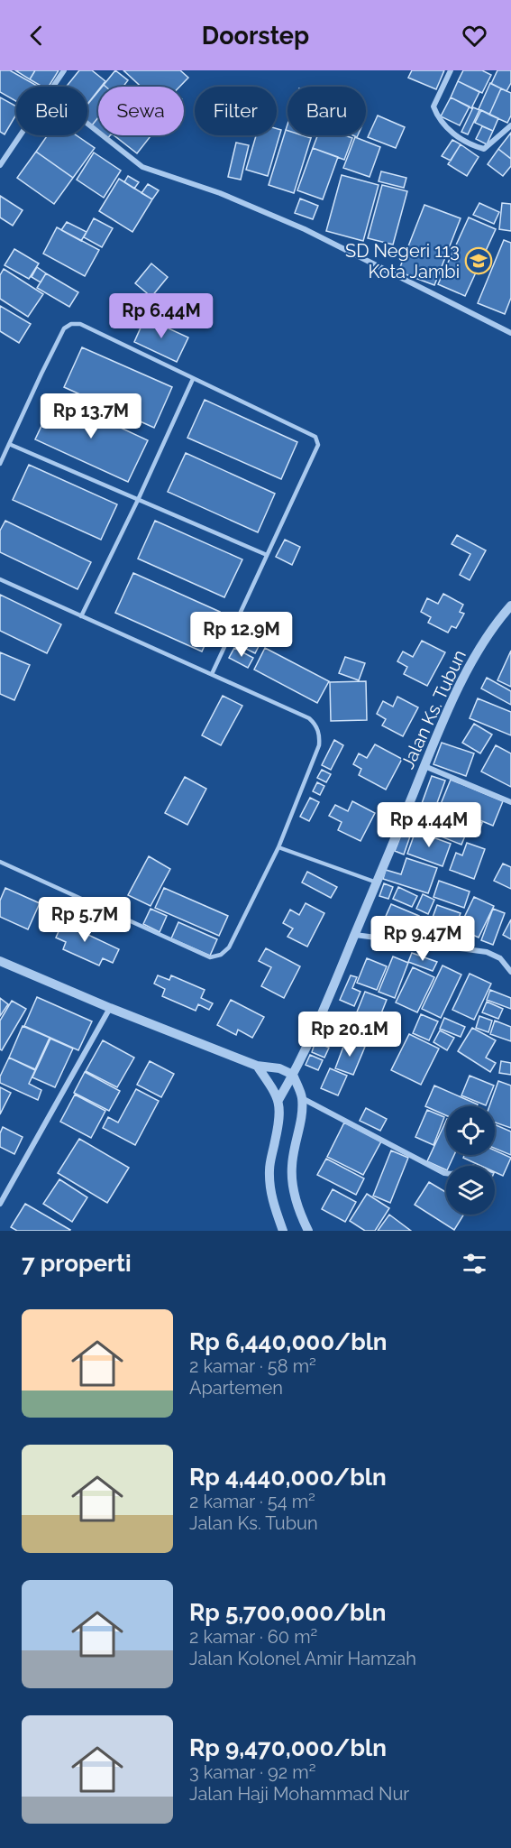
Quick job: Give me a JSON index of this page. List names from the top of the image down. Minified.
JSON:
{"streets":{"street":["Jalan Ks. Tubun"]},"places":{"school or university":["SD Negeri 113 Kota Jambi"]},"page":{"header":"Doorstep","chip":["Beli","Sewa","Filter","Baru"],"price":["Rp 6.44M","Rp 13.7M","Rp 12.9M","Rp 4.44M","Rp 5.7M","Rp 9.47M","Rp 20.1M"],"heading":"7 properti","list":[{"name":"Rp 6,440,000/bln","note":"2 kamar · 58 m² · Apartemen"},{"name":"Rp 4,440,000/bln","note":"2 kamar · 54 m² · Jalan Ks. Tubun"},{"name":"Rp 5,700,000/bln","note":"2 kamar · 60 m² · Jalan Kolonel Amir Hamzah"},{"name":"Rp 9,470,000/bln","note":"3 kamar · 92 m² · Jalan Haji Mohammad Nur"}]}}
